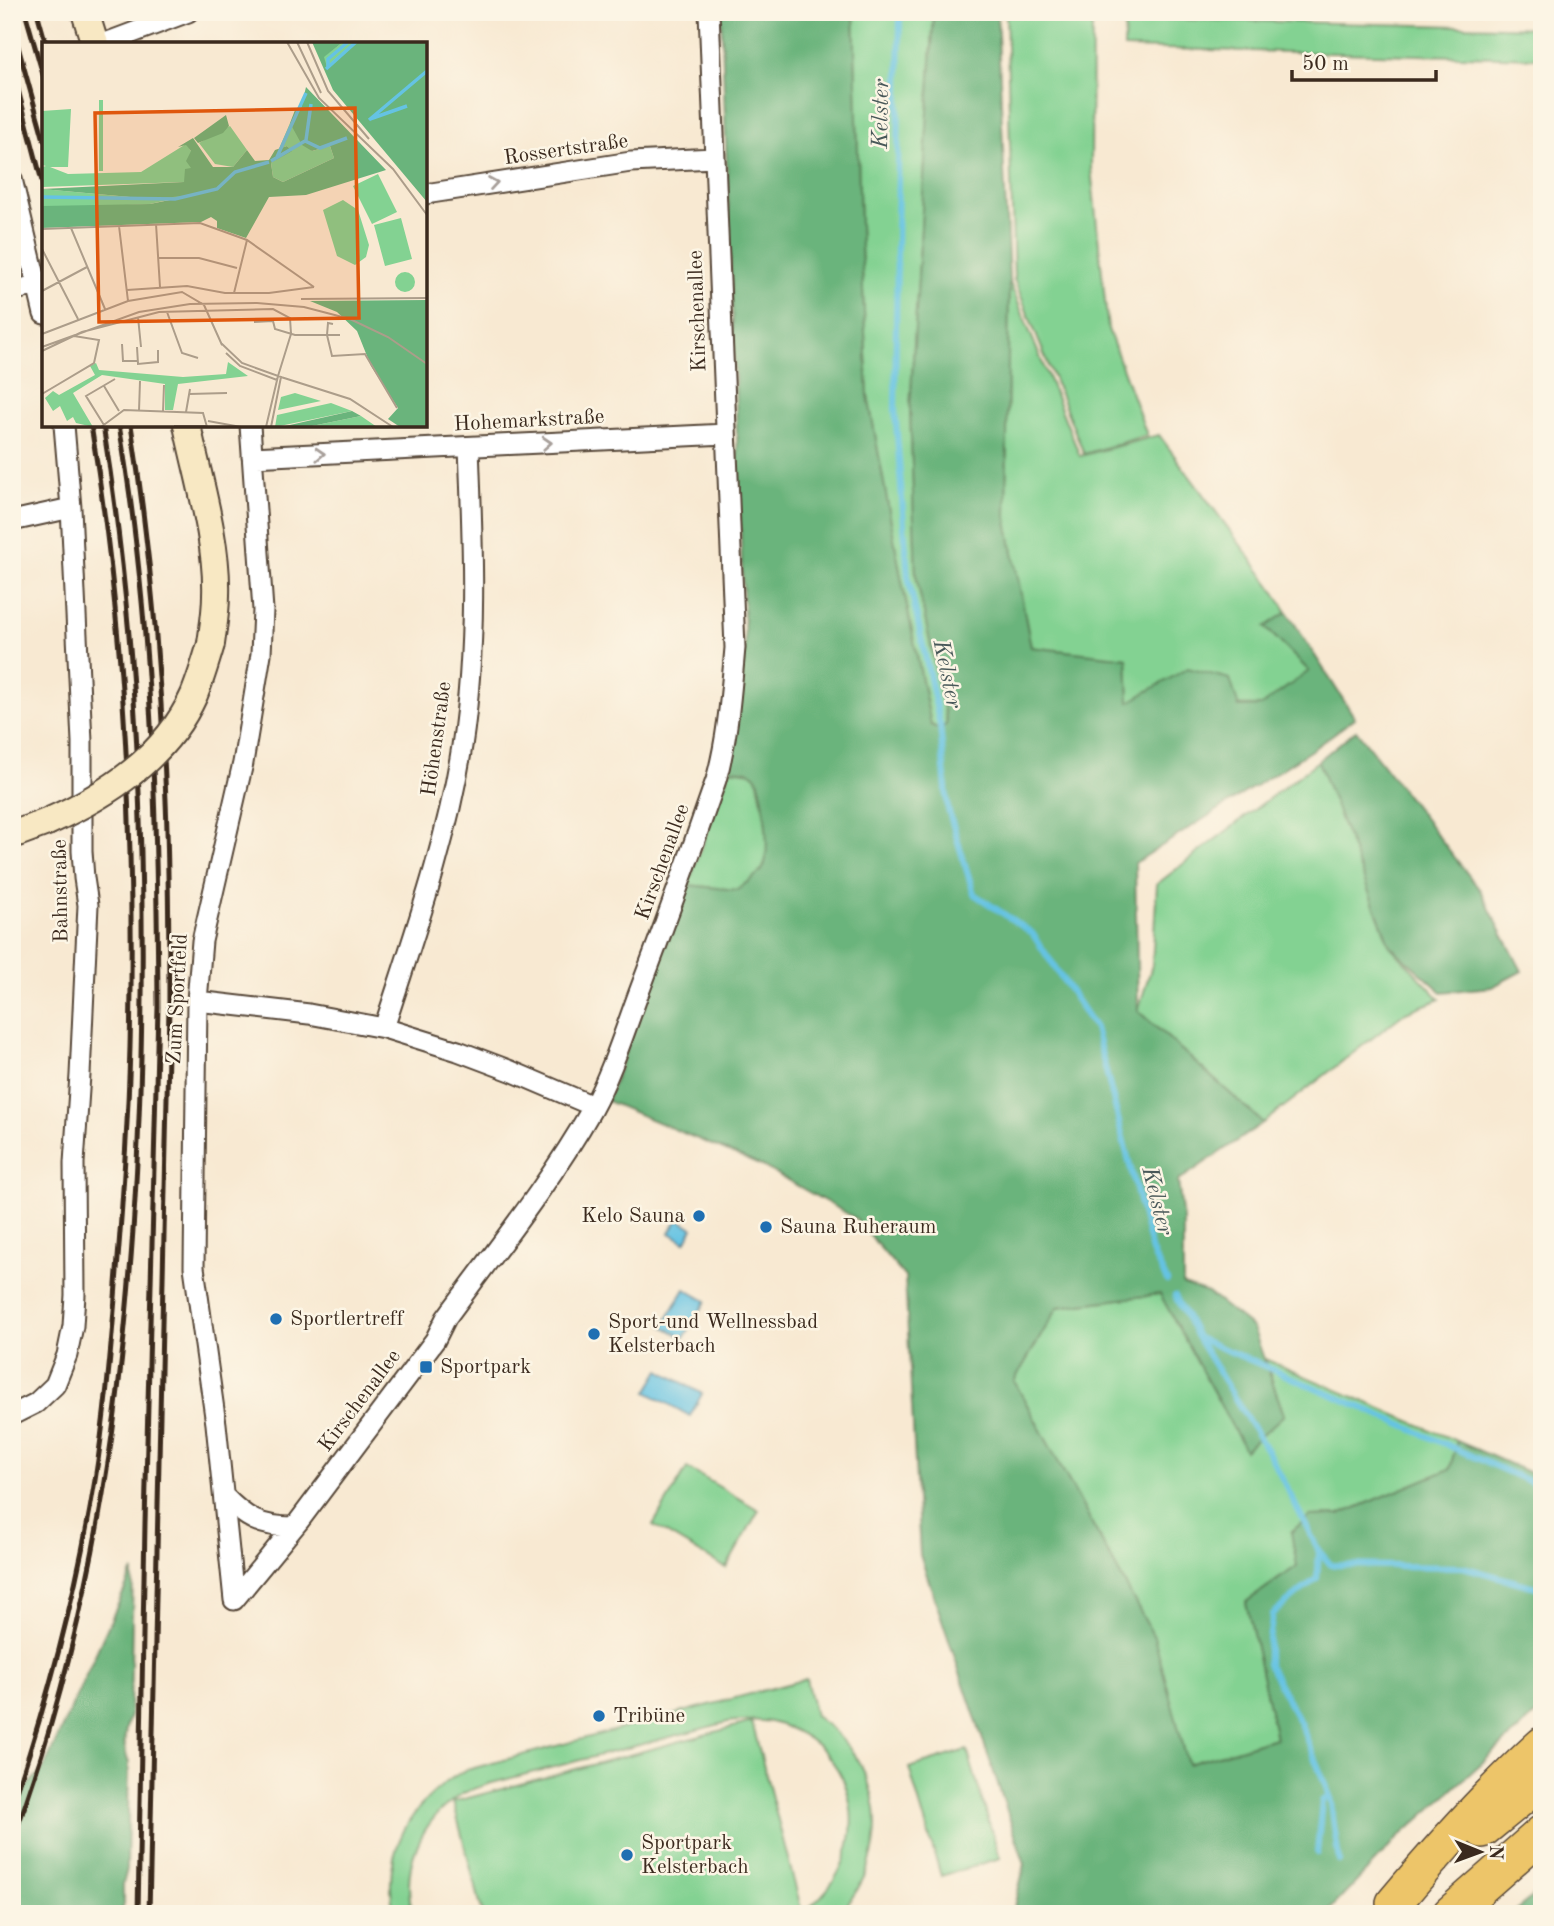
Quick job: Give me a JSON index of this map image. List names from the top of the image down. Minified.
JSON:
{"streets":{"street":["Rossertstraße","Kirschenallee","Hohemarkstraße","Höhenstraße","Bahnstraße","Zum Sportfeld"]},"crossings":[["Rossertstraße","Kirschenallee"],["Kirschenallee","Hohemarkstraße"],["Kirschenallee","Zum Sportfeld"],["Hohemarkstraße","Höhenstraße"],["Hohemarkstraße","Zum Sportfeld"]],"one_way":["Rossertstraße","Hohemarkstraße"],"water":["Kelster"],"places":{"other":["Kelo Sauna","Sauna Ruheraum","Sportlertreff","Sport-und Wellnessbad Kelsterbach","Tribüne","Sportpark Kelsterbach"],"transit":["Sportpark"]},"scale_bar":"50 m","north":"right"}
